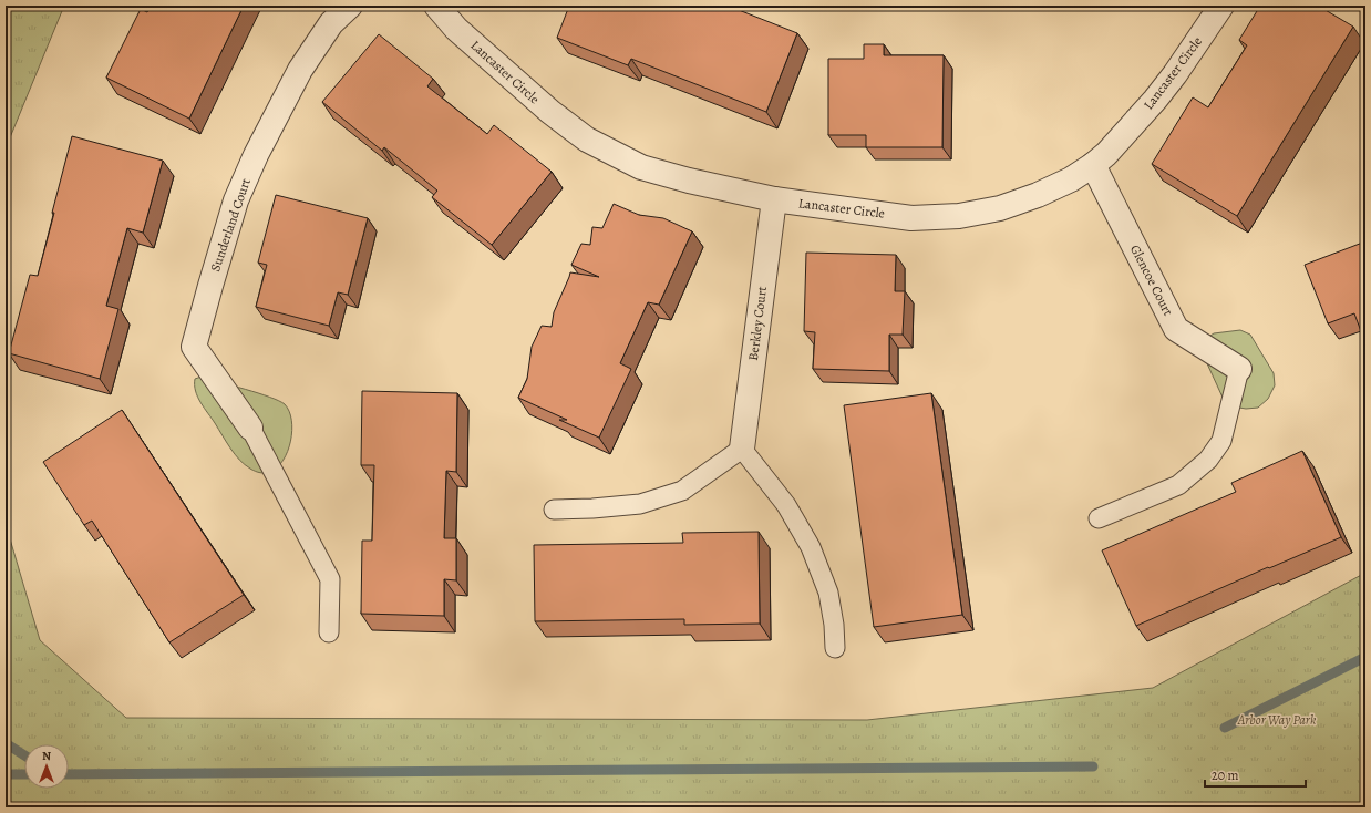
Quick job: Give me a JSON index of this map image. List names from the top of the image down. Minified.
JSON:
{"streets":{"street":["Lancaster Circle","Sunderland Court","Glencoe Court","Berkley Court"]},"crossings":[["Lancaster Circle","Glencoe Court"],["Lancaster Circle","Berkley Court"]],"parks":["Arbor Way Park"],"scale_bar":"20 m","north":"top"}
